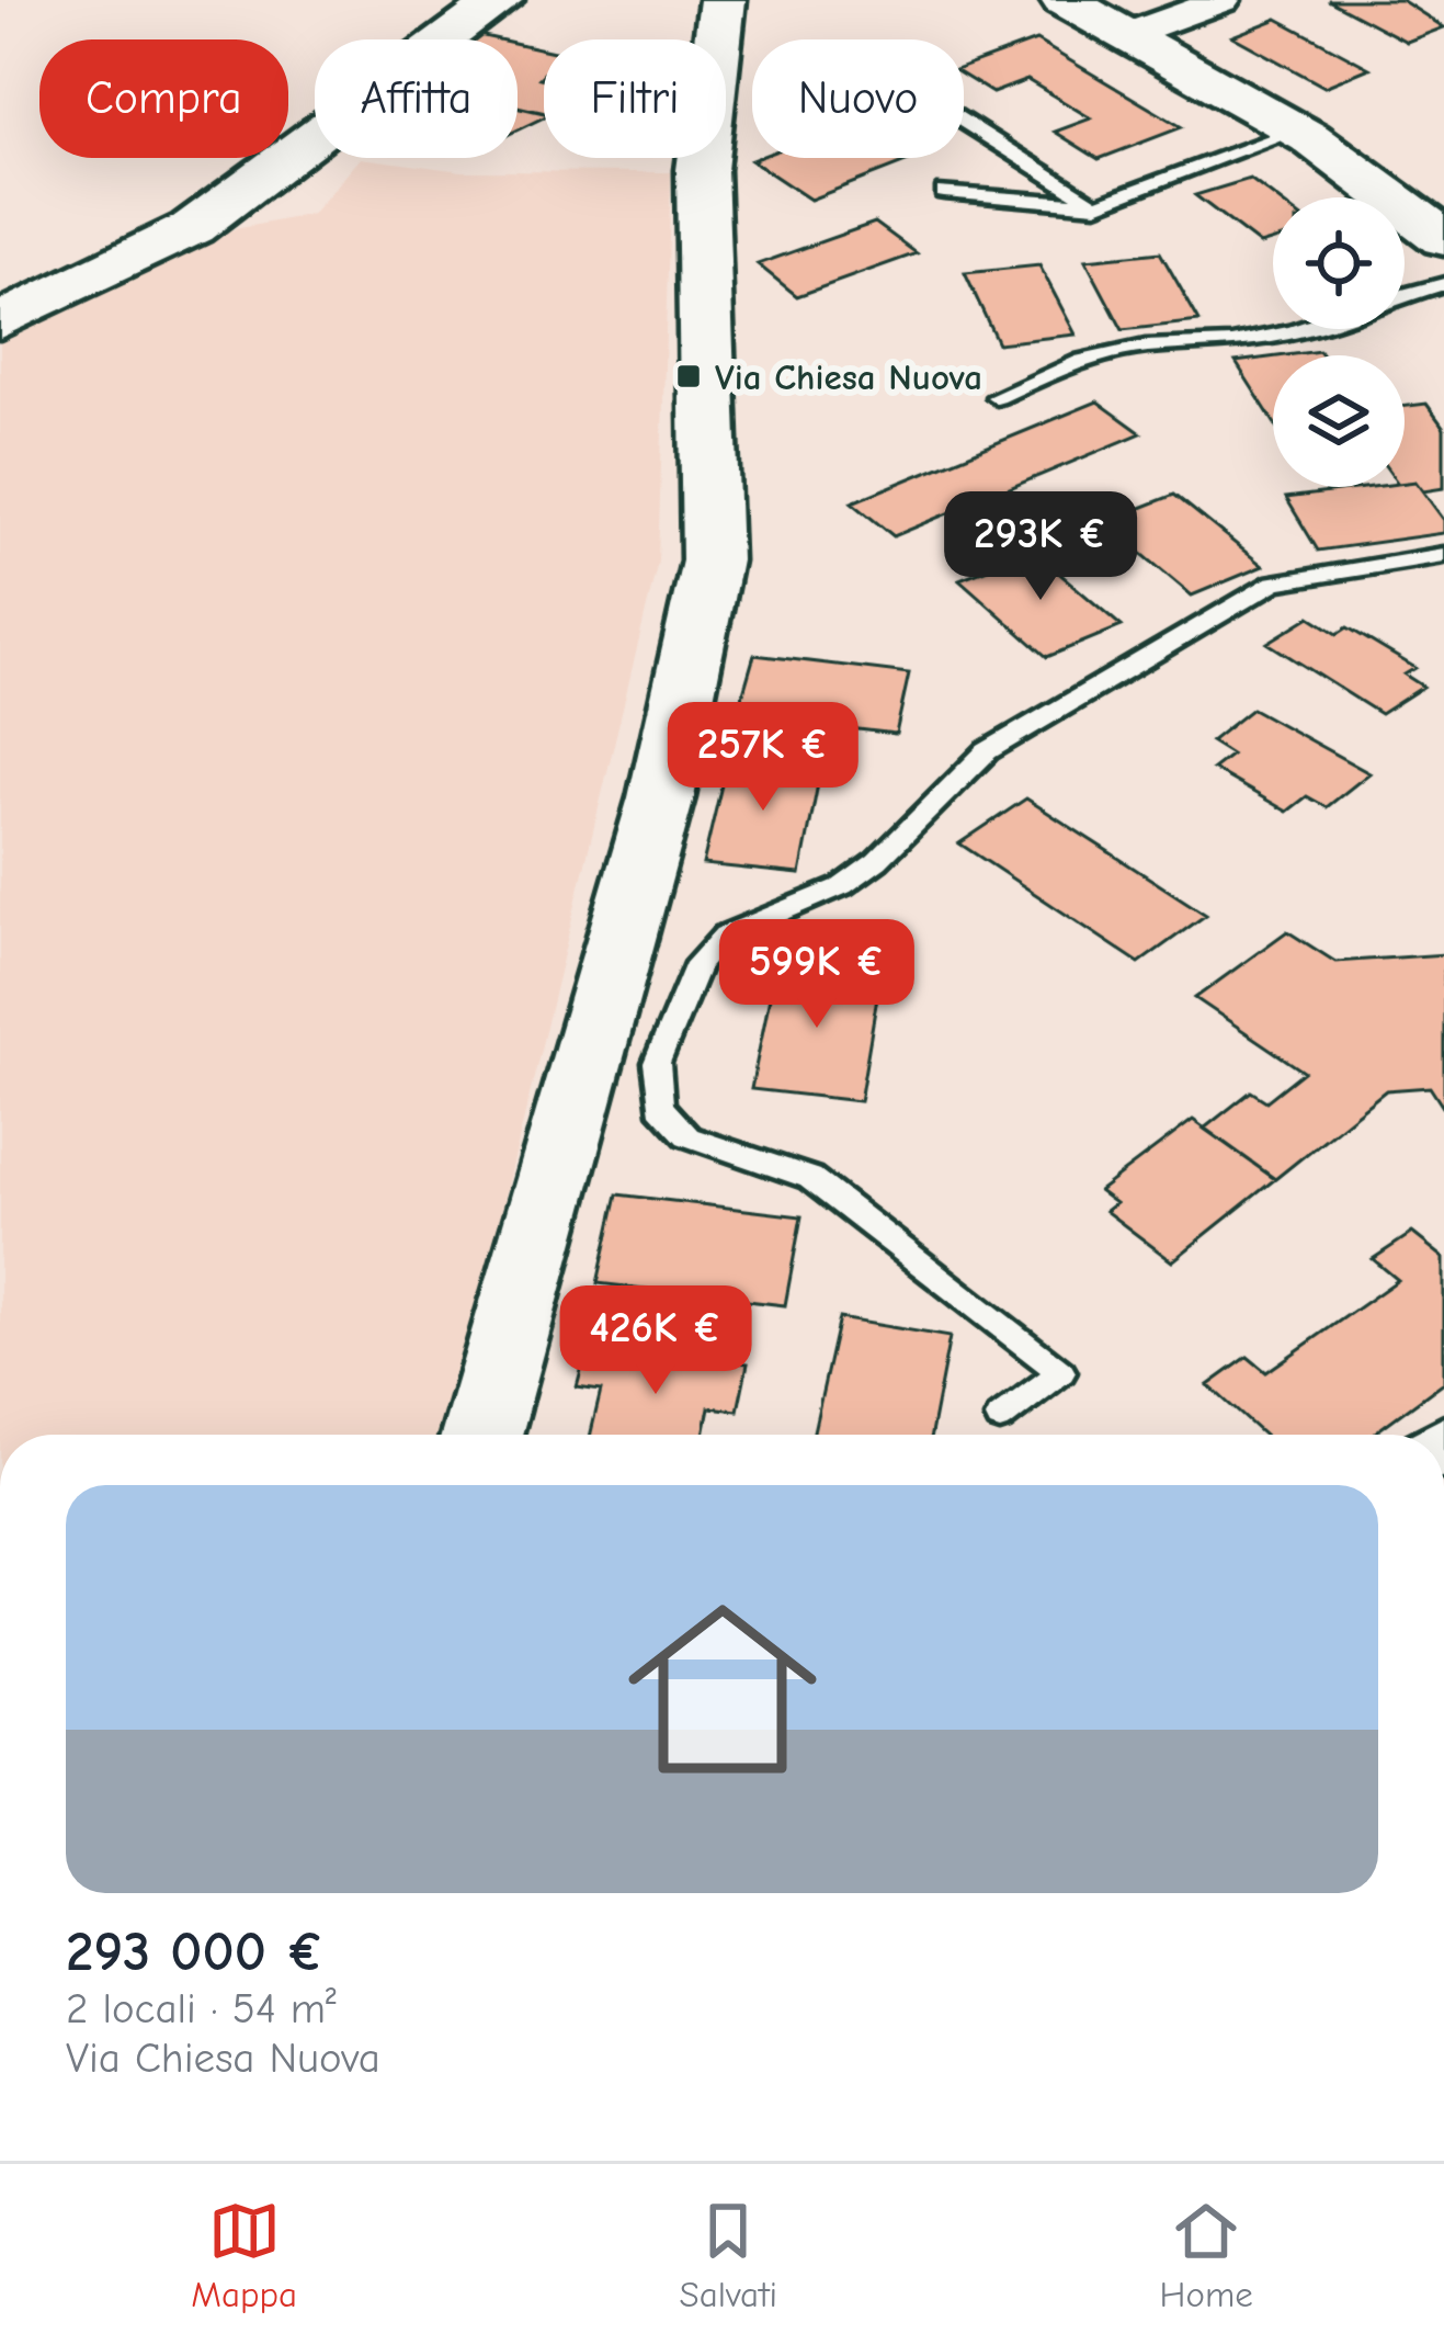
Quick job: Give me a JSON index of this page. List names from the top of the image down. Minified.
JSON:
{"places":{"transit":["Via Chiesa Nuova"]},"page":{"chip":["Compra","Affitta","Filtri","Nuovo"],"price":["293K €","257K €","599K €","426K €"],"list":[{"name":"293 000 €","note":"2 locali · 54 m² · Via Chiesa Nuova"}],"tabs":["Mappa","Salvati","Home"]}}
